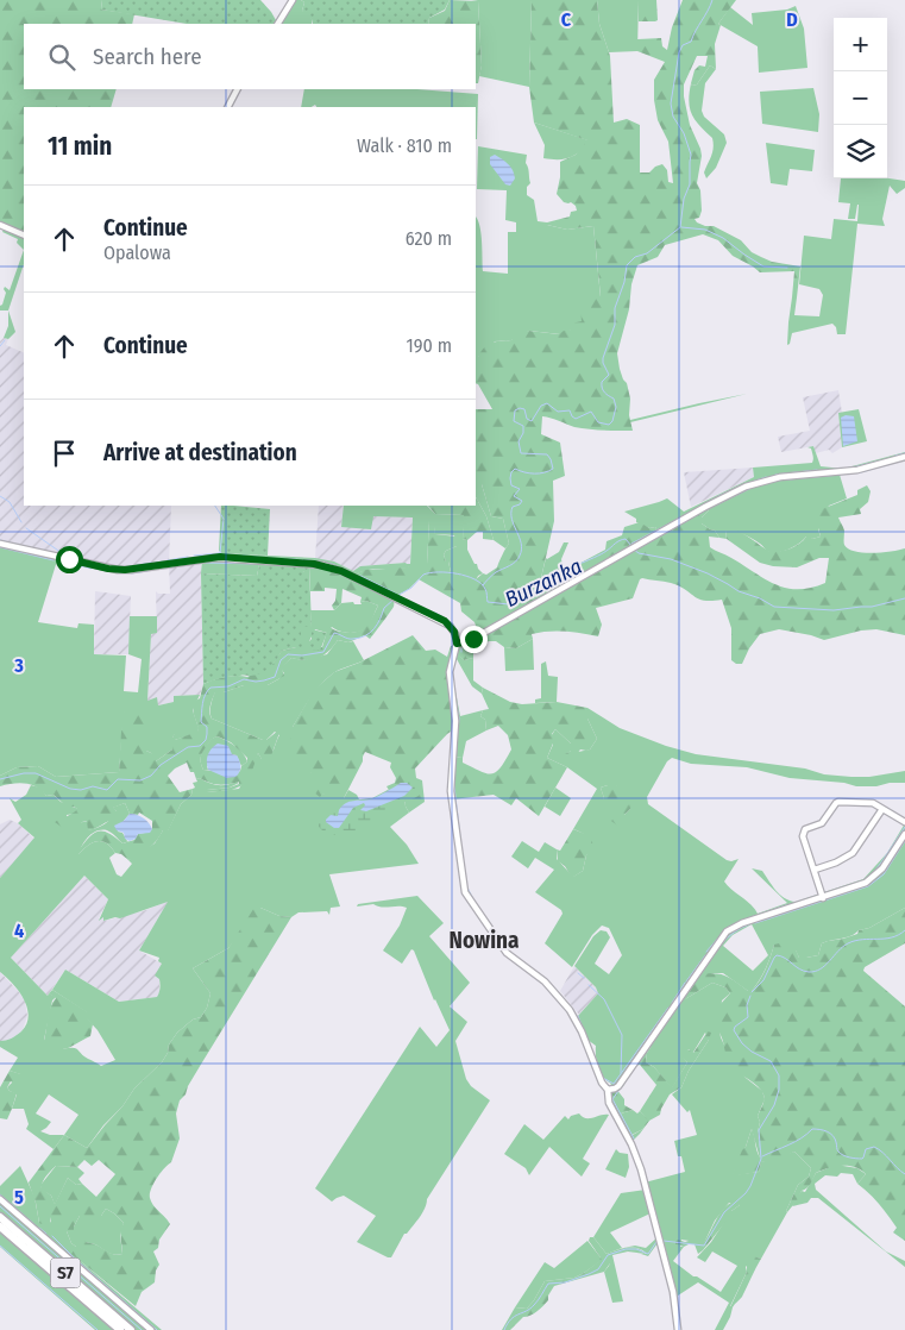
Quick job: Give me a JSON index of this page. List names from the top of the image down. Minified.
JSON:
{"streets":{"highway":["S7"]},"districts":["Nowina"],"water":["Burzanka"],"page":{"map_buttons":["+","−"],"search":"Search here","heading":["11 min","Walk · 810 m"],"list":[["Continue","Opalowa","620 m"],["Continue","190 m"],"Arrive at destination"]},"grid":{"columns":["C","D"],"rows":["3","4","5"]}}
